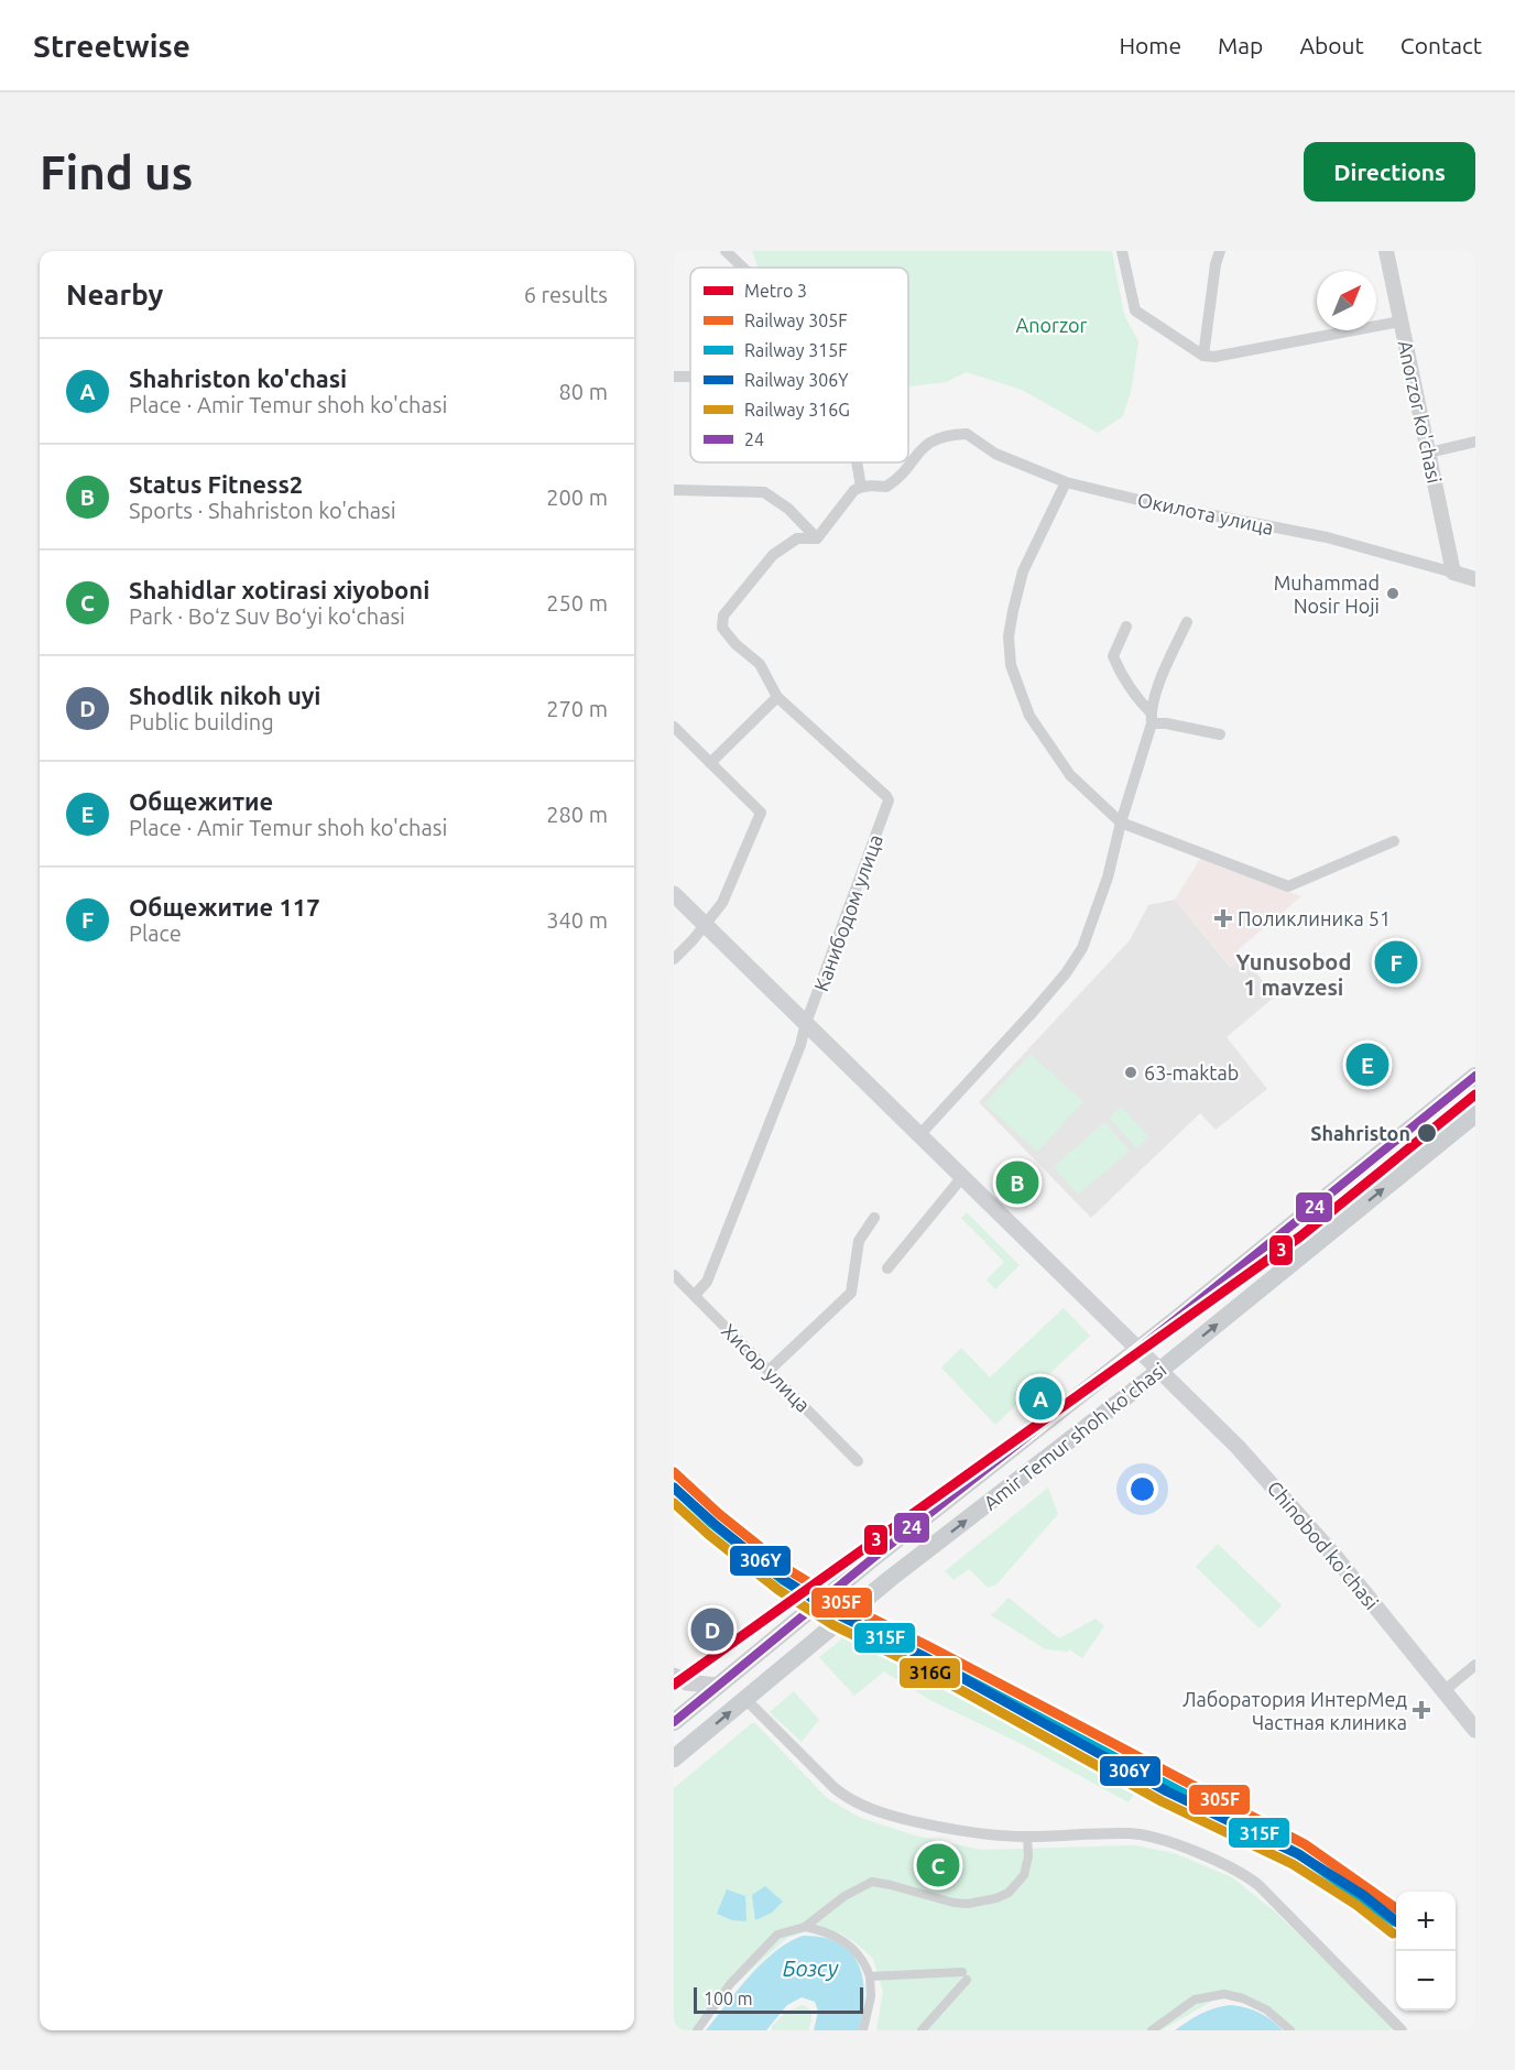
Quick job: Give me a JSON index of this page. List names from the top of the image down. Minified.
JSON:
{"streets":{"main road":["Amir Temur shoh ko'chasi","Chinobod ko'chasi"],"street":["Anorzor ko'chasi","Окилота улица","Канибодом улица","Хисор улица"]},"crossings":[["Anorzor ko'chasi","Окилота улица"],["Канибодом улица","Хисор улица"],["Канибодом улица","Chinobod ko'chasi"],["Amir Temur shoh ko'chasi","Chinobod ko'chasi"]],"districts":["Yunusobod 1 mavzesi"],"water":["Бозсу"],"parks":["Anorzor"],"places":{"other":["Muhammad Nosir Hoji","63-maktab","Shahriston"],"health":["Поликлиника 51","Лаборатория ИнтерМед Частная клиника"]},"lines":["transit line 24","metro line 3","rail line 305F","rail line 315F","rail line 306Y","rail line 316G"],"legend":["Metro 3","Railway 305F","Railway 315F","Railway 306Y","Railway 316G","24"],"scale_bar":"100 m","north":"top right","page":{"header":"Streetwise","nav":["Home","Map","About","Contact"],"buttons":"Directions","title":"Find us","heading":["Nearby","6 results"],"list":[{"mark":"A","name":"Shahriston ko'chasi","note":"Place · Amir Temur shoh ko'chasi","value":"80 m"},{"mark":"B","name":"Status Fitness2","note":"Sports · Shahriston ko'chasi","value":"200 m"},{"mark":"C","name":"Shahidlar xotirasi xiyoboni","note":"Park · Boʻz Suv Boʻyi koʻchasi","value":"250 m"},{"mark":"D","name":"Shodlik nikoh uyi","note":"Public building","value":"270 m"},{"mark":"E","name":"Общежитие","note":"Place · Amir Temur shoh ko'chasi","value":"280 m"},{"mark":"F","name":"Общежитие 117","note":"Place","value":"340 m"}],"pins":["F","E","B","A","D","C"],"map_buttons":["+","−"],"scale":"100 m"}}
